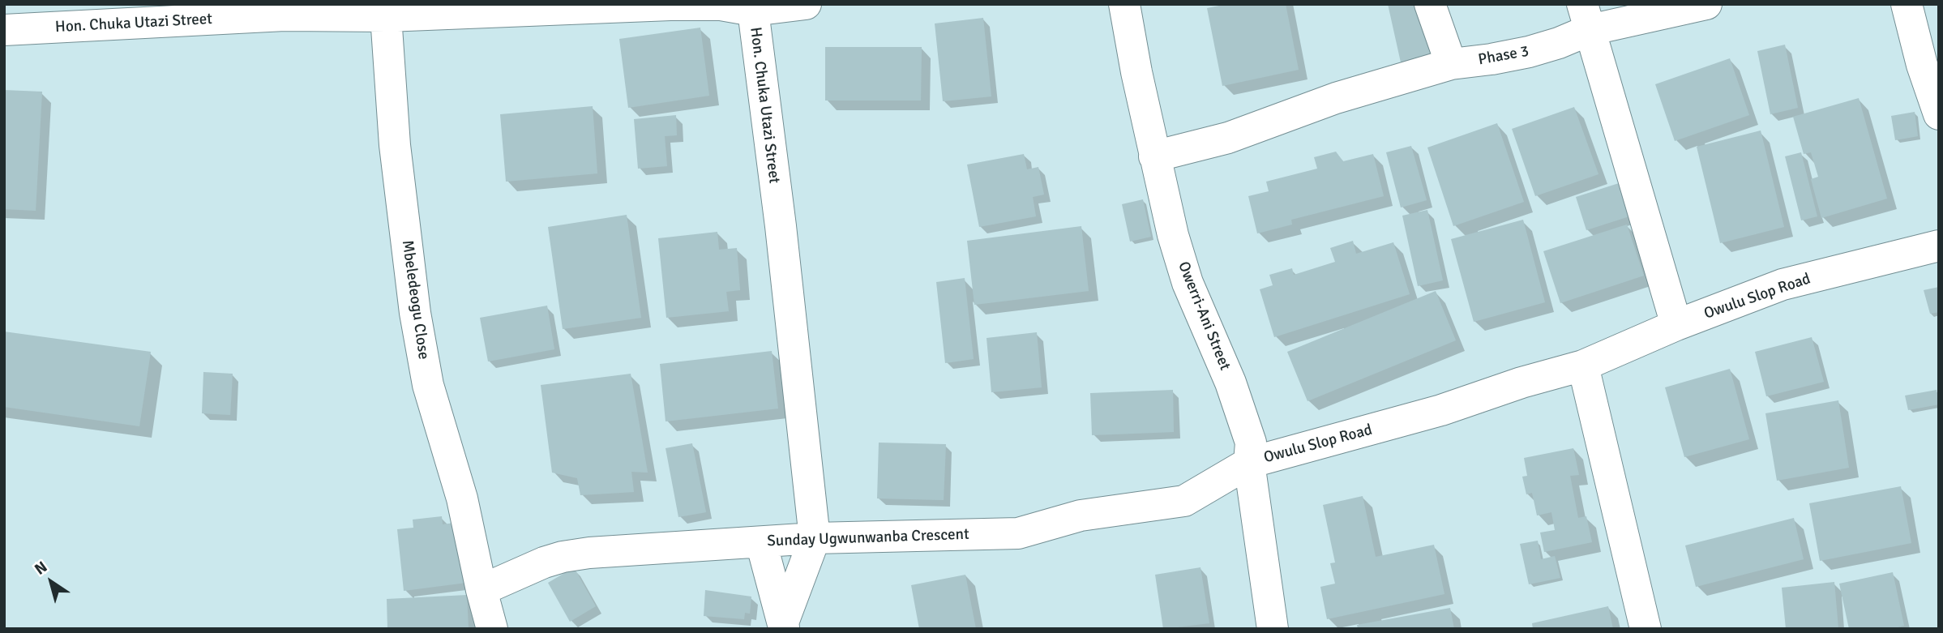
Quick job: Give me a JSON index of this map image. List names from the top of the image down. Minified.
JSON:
{"streets":{"street":["Hon. Chuka Utazi Street","Phase 3","Owulu Slop Road","Mbeledeogu Close","Owerri-Ani Street","Sunday Ugwunwanba Crescent"]},"crossings":[["Hon. Chuka Utazi Street","Mbeledeogu Close"],["Hon. Chuka Utazi Street","Sunday Ugwunwanba Crescent"],["Phase 3","Owerri-Ani Street"],["Owulu Slop Road","Owerri-Ani Street"],["Owulu Slop Road","Sunday Ugwunwanba Crescent"],["Mbeledeogu Close","Sunday Ugwunwanba Crescent"],["Owerri-Ani Street","Sunday Ugwunwanba Crescent"]],"north":"top left"}
